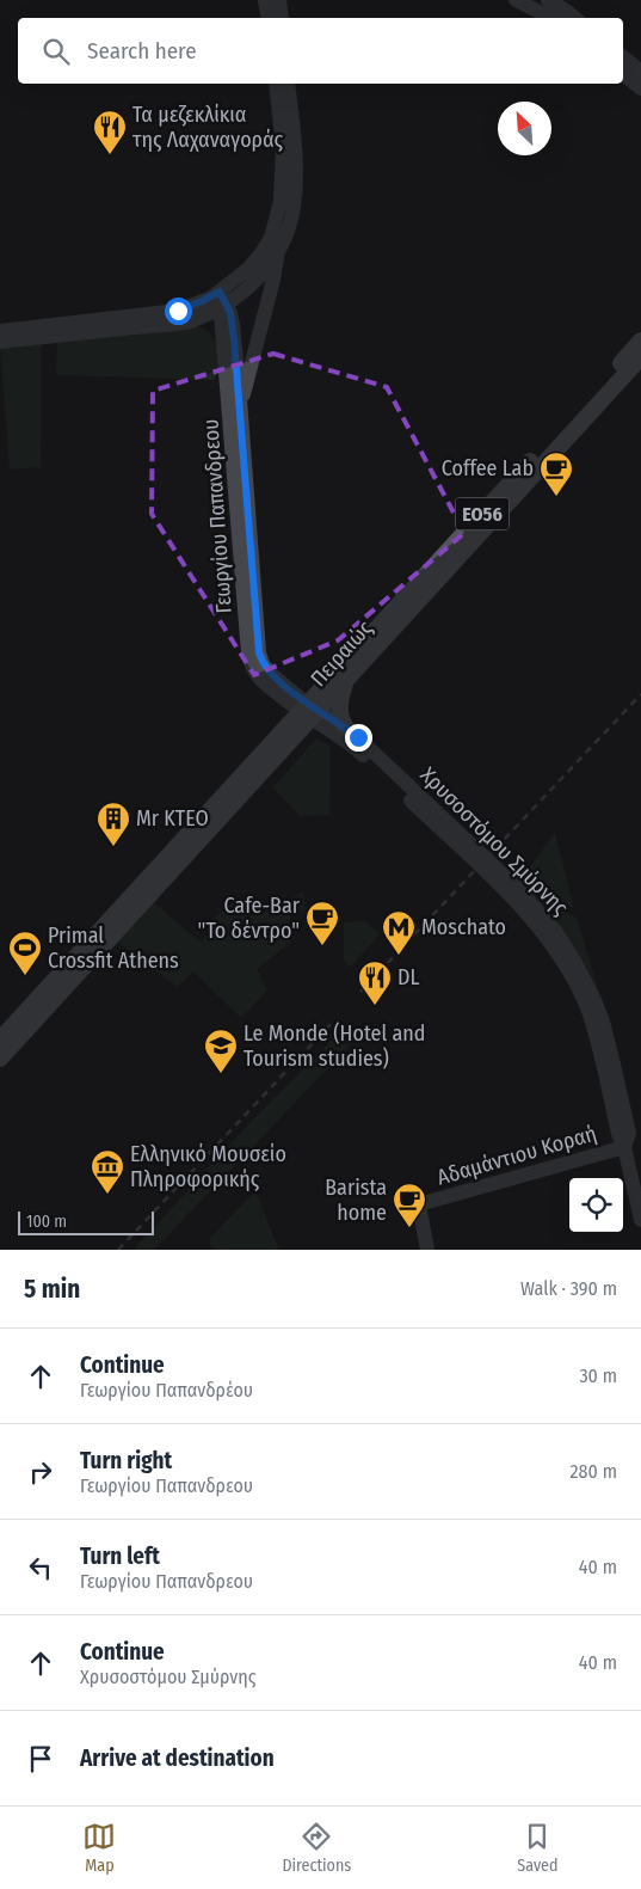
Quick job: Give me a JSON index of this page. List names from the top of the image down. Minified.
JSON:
{"streets":{"main road":["ΕΟ56","Πειραιώς"],"street":["Γεωργίου Παπανδρεου","Χρυσοστόμου Σμύρνης","Αδαμάντιου Κοραή"]},"crossings":[["Γεωργίου Παπανδρεου","Πειραιώς"],["Γεωργίου Παπανδρεου","Χρυσοστόμου Σμύρνης"],["Πειραιώς","Χρυσοστόμου Σμύρνης"],["Χρυσοστόμου Σμύρνης","Αδαμάντιου Κοραή"]],"places":{"restaurant":["Τα μεζεκλίκια της Λαχαναγοράς","DL"],"cafe":["Coffee Lab","Cafe-Bar \"Το δέντρο\"","Barista home"],"building":["Mr KTEO"],"metro station":["Moschato"],"sports":["Primal Crossfit Athens"],"school or university":["Le Monde (Hotel and Tourism studies)"],"museum":["Ελληνικό Μουσείο Πληροφορικής"]},"scale_bar":"100 m","north":"top left","page":{"search":"Search here","scale":"100 m","heading":["5 min","Walk · 390 m"],"list":[["Continue","Γεωργίου Παπανδρέου","30 m"],["Turn right","Γεωργίου Παπανδρεου","280 m"],["Turn left","Γεωργίου Παπανδρεου","40 m"],["Continue","Χρυσοστόμου Σμύρνης","40 m"],"Arrive at destination"],"nav":["Map","Directions","Saved"]}}
